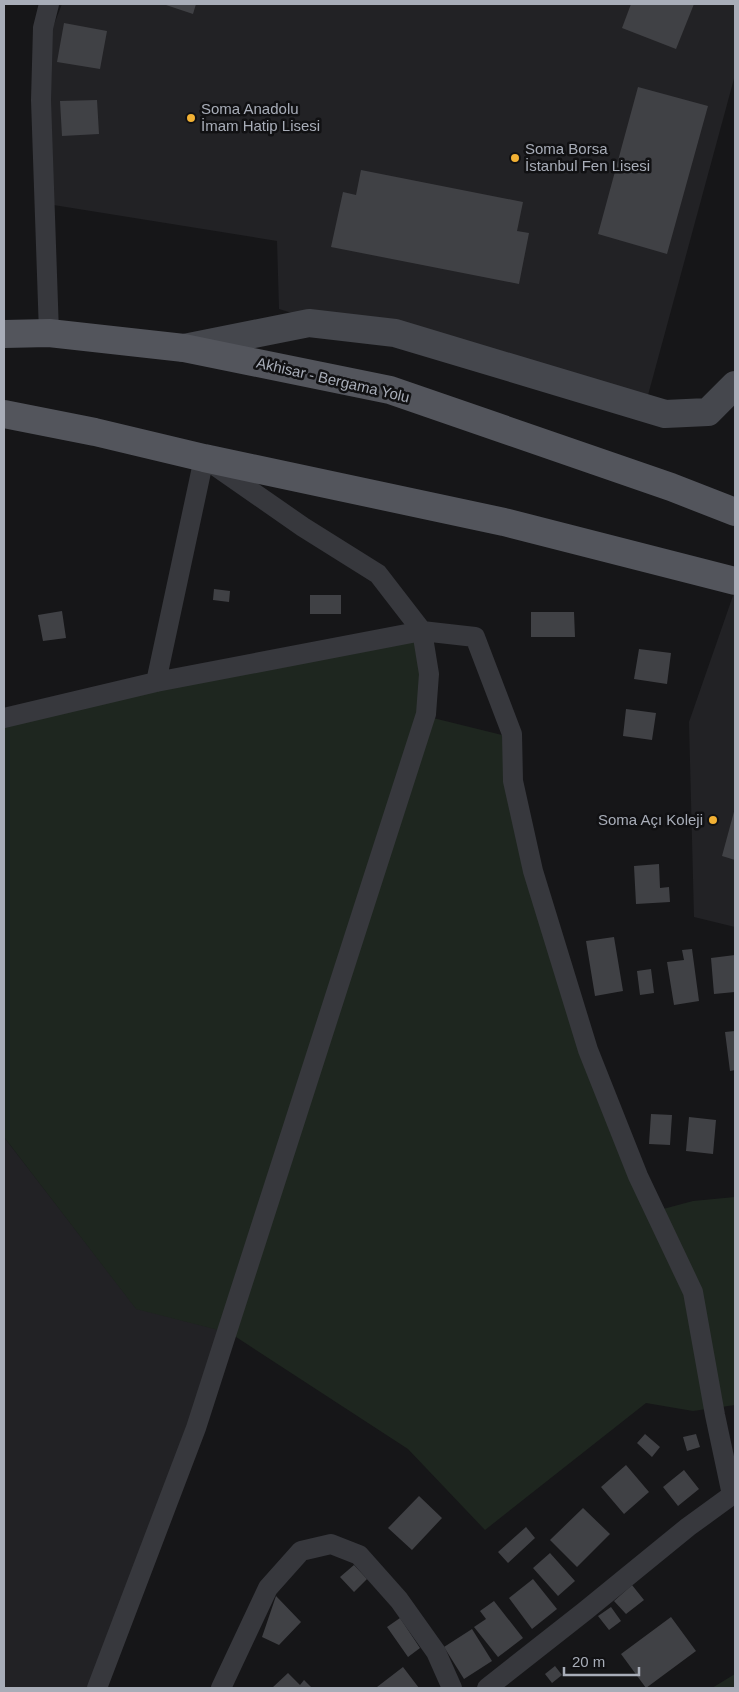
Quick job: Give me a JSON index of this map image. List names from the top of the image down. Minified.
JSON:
{"streets":{"main road":["Akhisar - Bergama Yolu"]},"places":["Soma Anadolu İmam Hatip Lisesi","Soma Borsa İstanbul Fen Lisesi","Soma Açı Koleji"],"scale_bar":"20 m"}
